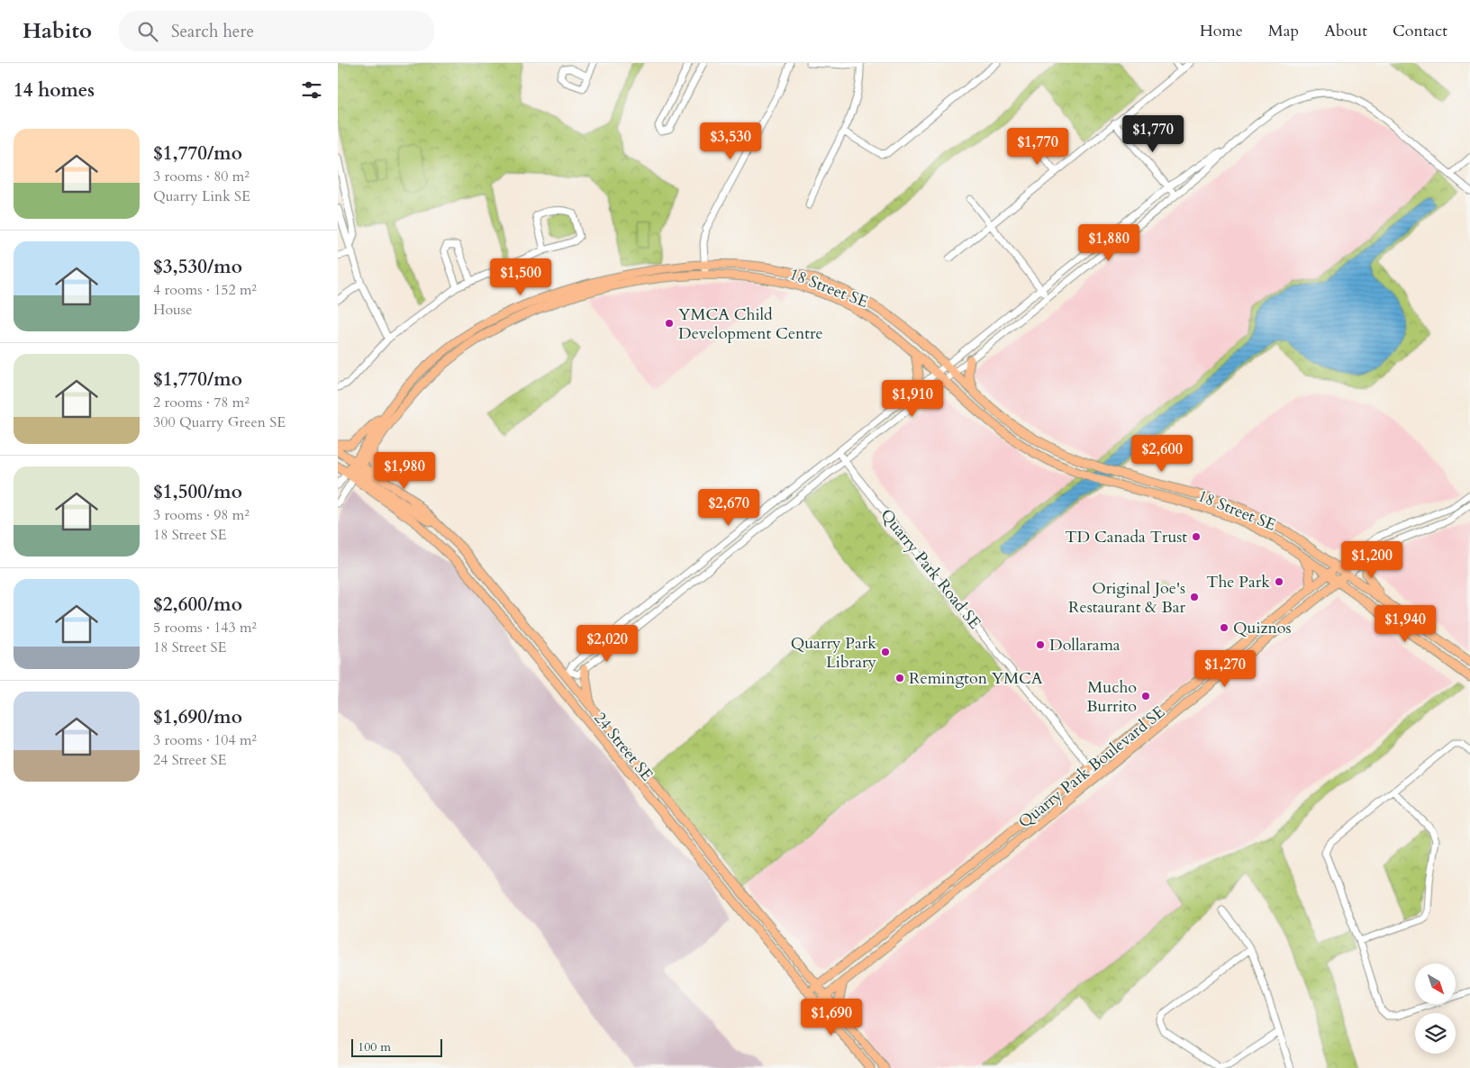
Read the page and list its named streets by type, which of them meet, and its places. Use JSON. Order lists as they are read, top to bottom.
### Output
{
  "streets": {
    "main road": ["18 Street SE", "24 Street SE", "Quarry Park Boulevard SE"],
    "street": ["Quarry Park Road SE"]
  },
  "crossings": [
    ["18 Street SE", "24 Street SE"],
    ["18 Street SE", "Quarry Park Boulevard SE"],
    ["Quarry Park Road SE", "Quarry Park Boulevard SE"],
    ["24 Street SE", "Quarry Park Boulevard SE"]
  ],
  "places": [
    "YMCA Child Development Centre",
    "TD Canada Trust",
    "The Park",
    "Original Joe's Restaurant & Bar",
    "Quiznos",
    "Dollarama",
    "Quarry Park Library",
    "Remington YMCA",
    "Mucho Burrito"
  ],
  "scale_bar": "100 m",
  "north": "bottom right",
  "page": {
    "header": "Habito",
    "search": "Search here",
    "nav": [
      "Home",
      "Map",
      "About",
      "Contact"
    ],
    "heading": "14 homes",
    "price": [
      "$1,770",
      "$3,530",
      "$1,770",
      "$1,880",
      "$1,500",
      "$1,910",
      "$2,600",
      "$1,980",
      "$2,670",
      "$1,200",
      "$1,940",
      "$2,020",
      "$1,270",
      "$1,690"
    ],
    "list": [
      {
        "name": "$1,770/mo",
        "note": "3 rooms · 80 m² · Quarry Link SE"
      },
      {
        "name": "$3,530/mo",
        "note": "4 rooms · 152 m² · House"
      },
      {
        "name": "$1,770/mo",
        "note": "2 rooms · 78 m² · 300 Quarry Green SE"
      },
      {
        "name": "$1,500/mo",
        "note": "3 rooms · 98 m² · 18 Street SE"
      },
      {
        "name": "$2,600/mo",
        "note": "5 rooms · 143 m² · 18 Street SE"
      },
      {
        "name": "$1,690/mo",
        "note": "3 rooms · 104 m² · 24 Street SE"
      }
    ],
    "scale": "100 m"
  }
}
